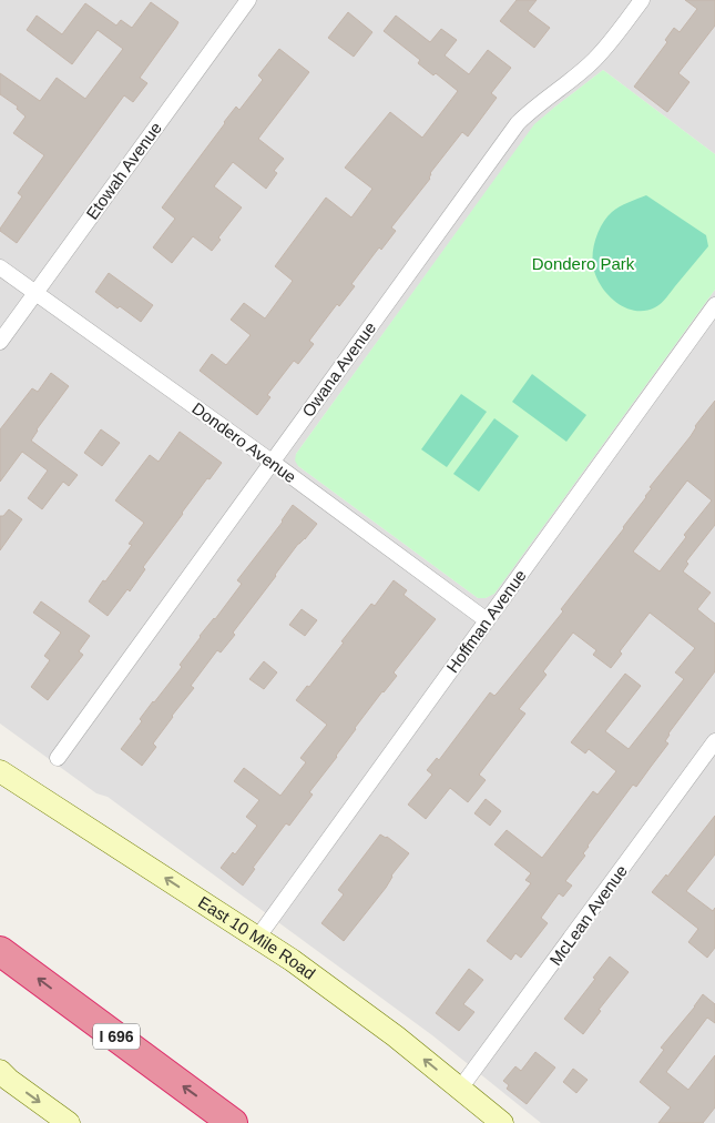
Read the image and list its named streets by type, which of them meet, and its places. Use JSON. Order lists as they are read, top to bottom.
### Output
{
  "streets": {
    "highway": ["I 696"],
    "main road": ["East 10 Mile Road"],
    "street": [
      "Etowah Avenue",
      "Owana Avenue",
      "Dondero Avenue",
      "Hoffman Avenue",
      "McLean Avenue"
    ]
  },
  "crossings": [
    ["Etowah Avenue", "Dondero Avenue"],
    ["Owana Avenue", "Dondero Avenue"],
    ["Dondero Avenue", "Hoffman Avenue"],
    ["Hoffman Avenue", "East 10 Mile Road"],
    ["McLean Avenue", "East 10 Mile Road"]
  ],
  "one_way": ["East 10 Mile Road"],
  "parks": ["Dondero Park"]
}
